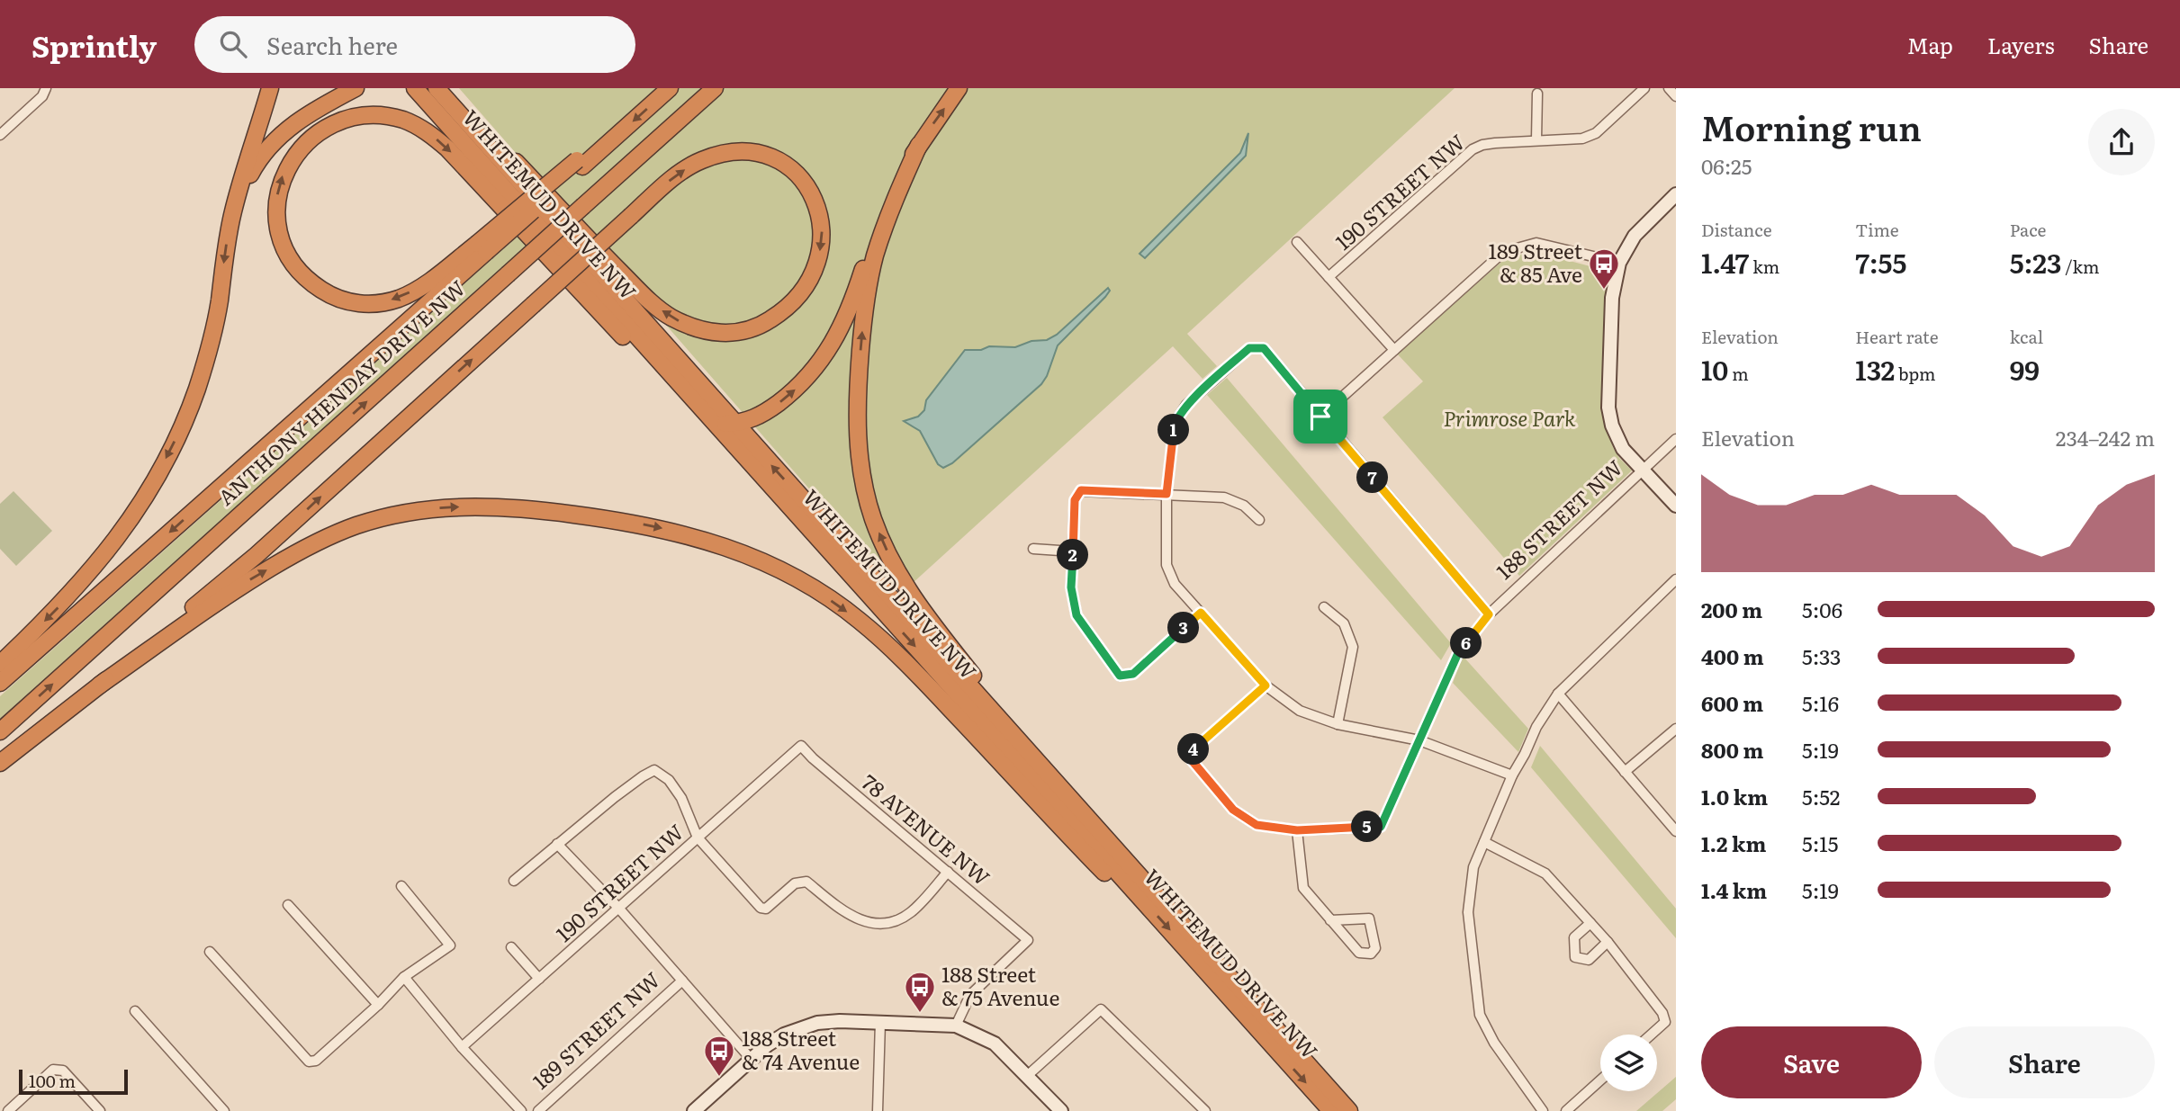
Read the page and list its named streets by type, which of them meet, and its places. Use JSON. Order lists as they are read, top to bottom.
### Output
{
  "streets": {
    "highway": ["WHITEMUD DRIVE NW", "ANTHONY HENDAY DRIVE NW"],
    "street": [
      "190 STREET NW",
      "188 STREET NW",
      "78 AVENUE NW",
      "189 STREET NW"
    ]
  },
  "crossings": [
    ["190 STREET NW", "78 AVENUE NW"]
  ],
  "parks": ["Primrose Park"],
  "places": {
    "bus stop": ["189 Street & 85 Ave", "188 Street & 75 Avenue", "188 Street & 74 Avenue"]
  },
  "scale_bar": "100 m",
  "page": {
    "header": "Sprintly",
    "search": "Search here",
    "nav": ["Map", "Layers", "Share"],
    "heading": ["Morning run", "06:25"],
    "stats": [
      ["Distance", "1.47 km"],
      ["Time", "7:55"],
      ["Pace", "5:23 /km"],
      ["Elevation", "10 m"],
      ["Heart rate", "132 bpm"],
      ["kcal", "99"]
    ],
    "chart": ["Elevation", "234–242 m"],
    "pins": [
      "1",
      "7",
      "2",
      "3",
      "6",
      "4",
      "5"
    ],
    "list": [
      {
        "name": "200 m",
        "note": "5:06"
      },
      {
        "name": "400 m",
        "note": "5:33"
      },
      {
        "name": "600 m",
        "note": "5:16"
      },
      {
        "name": "800 m",
        "note": "5:19"
      },
      {
        "name": "1.0 km",
        "note": "5:52"
      },
      {
        "name": "1.2 km",
        "note": "5:15"
      },
      {
        "name": "1.4 km",
        "note": "5:19"
      }
    ],
    "buttons": ["Save", "Share"],
    "scale": "100 m"
  }
}
